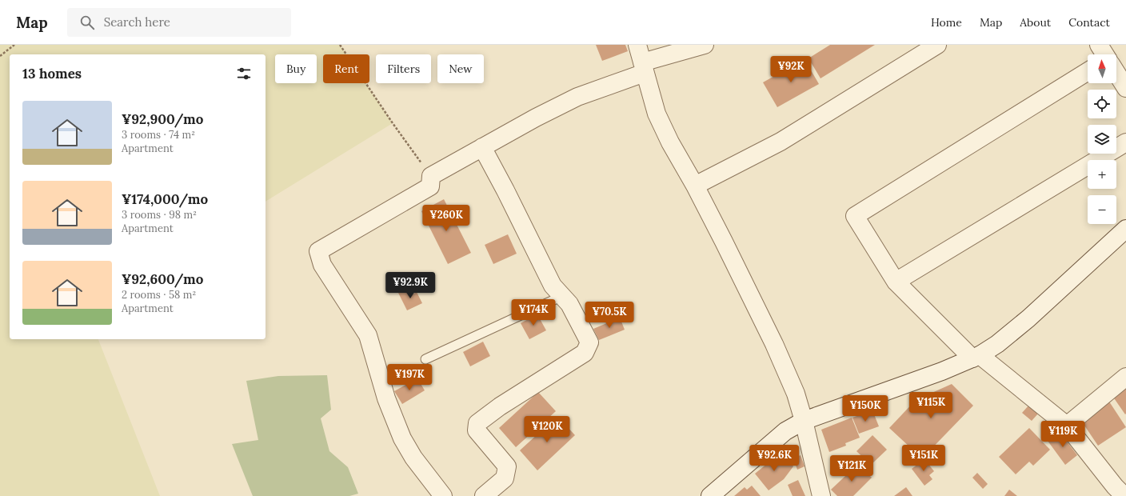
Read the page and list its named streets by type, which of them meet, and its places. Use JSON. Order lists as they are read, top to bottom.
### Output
{
  "north": "top",
  "page": {
    "header": "Map",
    "search": "Search here",
    "nav": [
      "Home",
      "Map",
      "About",
      "Contact"
    ],
    "map_buttons": ["+", "−"],
    "chip": [
      "Buy",
      "Rent",
      "Filters",
      "New"
    ],
    "heading": "13 homes",
    "price": [
      "¥92K",
      "¥260K",
      "¥92.9K",
      "¥174K",
      "¥70.5K",
      "¥197K",
      "¥115K",
      "¥150K",
      "¥120K",
      "¥119K",
      "¥92.6K",
      "¥151K",
      "¥121K"
    ],
    "list": [
      {
        "name": "¥92,900/mo",
        "note": "3 rooms · 74 m² · Apartment"
      },
      {
        "name": "¥174,000/mo",
        "note": "3 rooms · 98 m² · Apartment"
      },
      {
        "name": "¥92,600/mo",
        "note": "2 rooms · 58 m² · Apartment"
      }
    ]
  }
}
